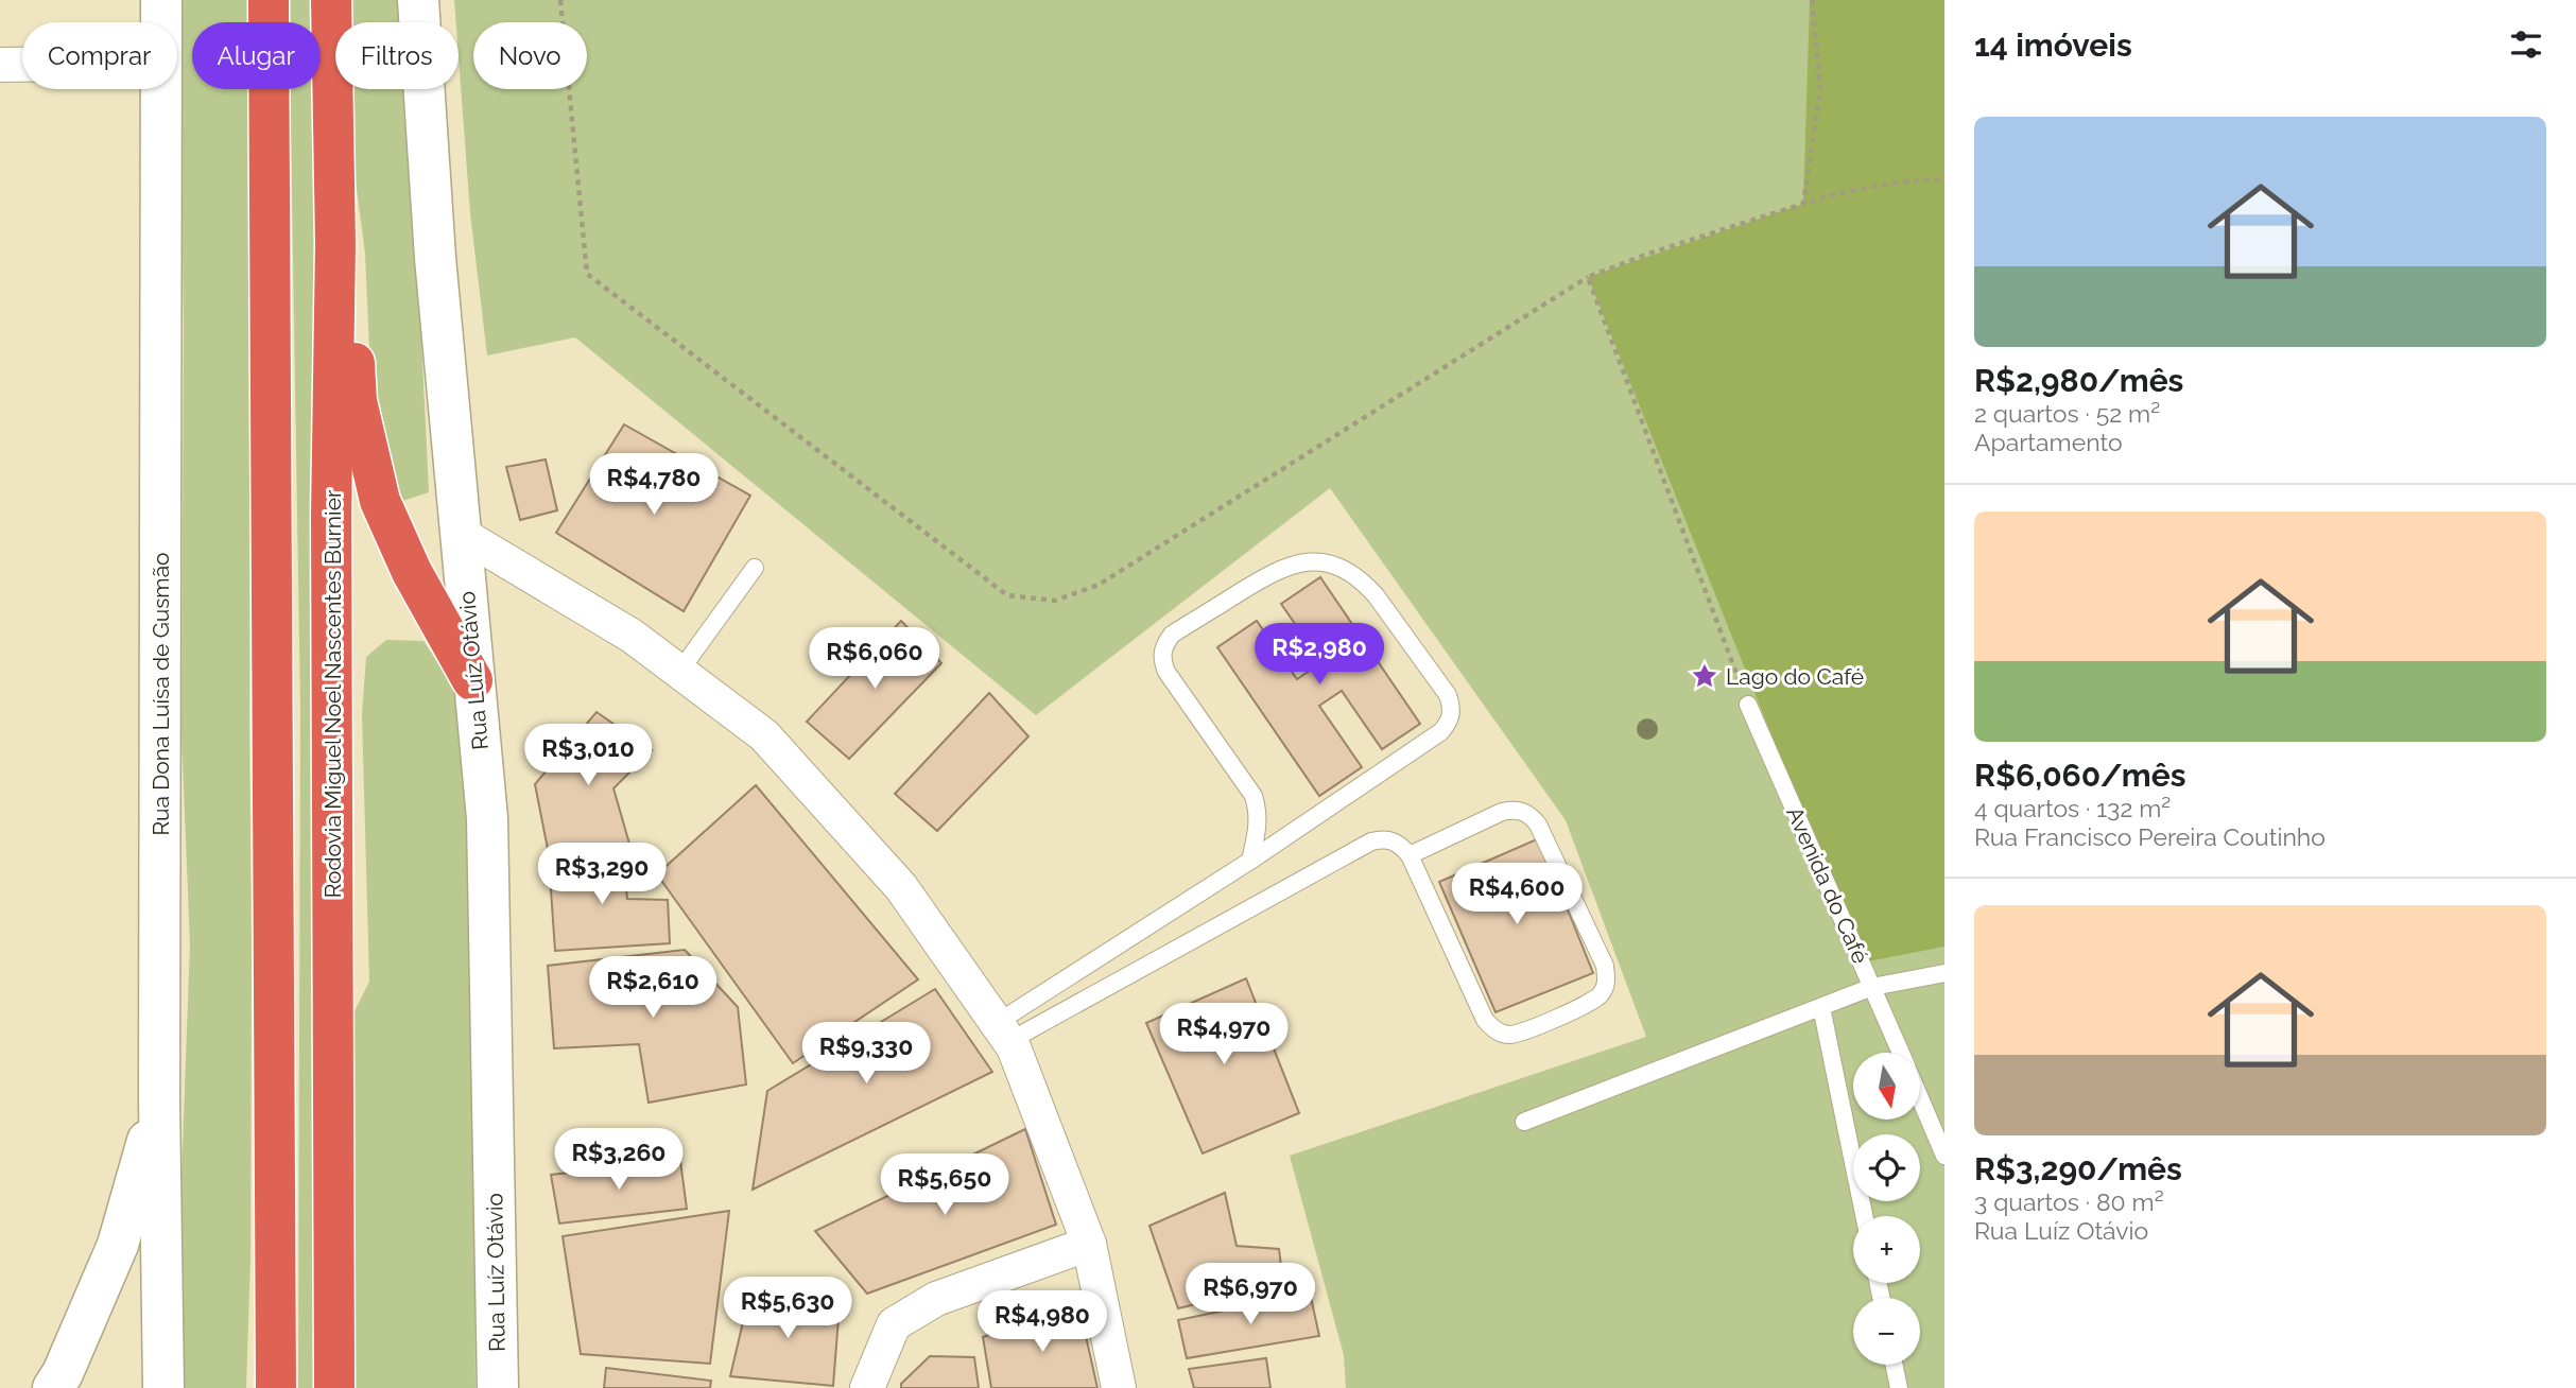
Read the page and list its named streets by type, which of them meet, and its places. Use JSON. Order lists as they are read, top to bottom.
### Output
{
  "streets": {
    "highway": ["Rodovia Miguel Noel Nascentes Burnier"],
    "street": ["Rua Luíz Otávio", "Rua Dona Luísa de Gusmão"],
    "lane": ["Avenida do Café"]
  },
  "places": {
    "place": ["Lago do Café"]
  },
  "north": "bottom",
  "page": {
    "heading": "14 imóveis",
    "chip": [
      "Comprar",
      "Alugar",
      "Filtros",
      "Novo"
    ],
    "list": [
      {
        "name": "R$2,980/mês",
        "note": "2 quartos · 52 m² · Apartamento"
      },
      {
        "name": "R$6,060/mês",
        "note": "4 quartos · 132 m² · Rua Francisco Pereira Coutinho"
      },
      {
        "name": "R$3,290/mês",
        "note": "3 quartos · 80 m² · Rua Luíz Otávio"
      }
    ],
    "price": [
      "R$4,780",
      "R$2,980",
      "R$6,060",
      "R$3,010",
      "R$3,290",
      "R$4,600",
      "R$2,610",
      "R$4,970",
      "R$9,330",
      "R$3,260",
      "R$5,650",
      "R$6,970",
      "R$5,630",
      "R$4,980"
    ],
    "map_buttons": ["+", "−"]
  }
}
